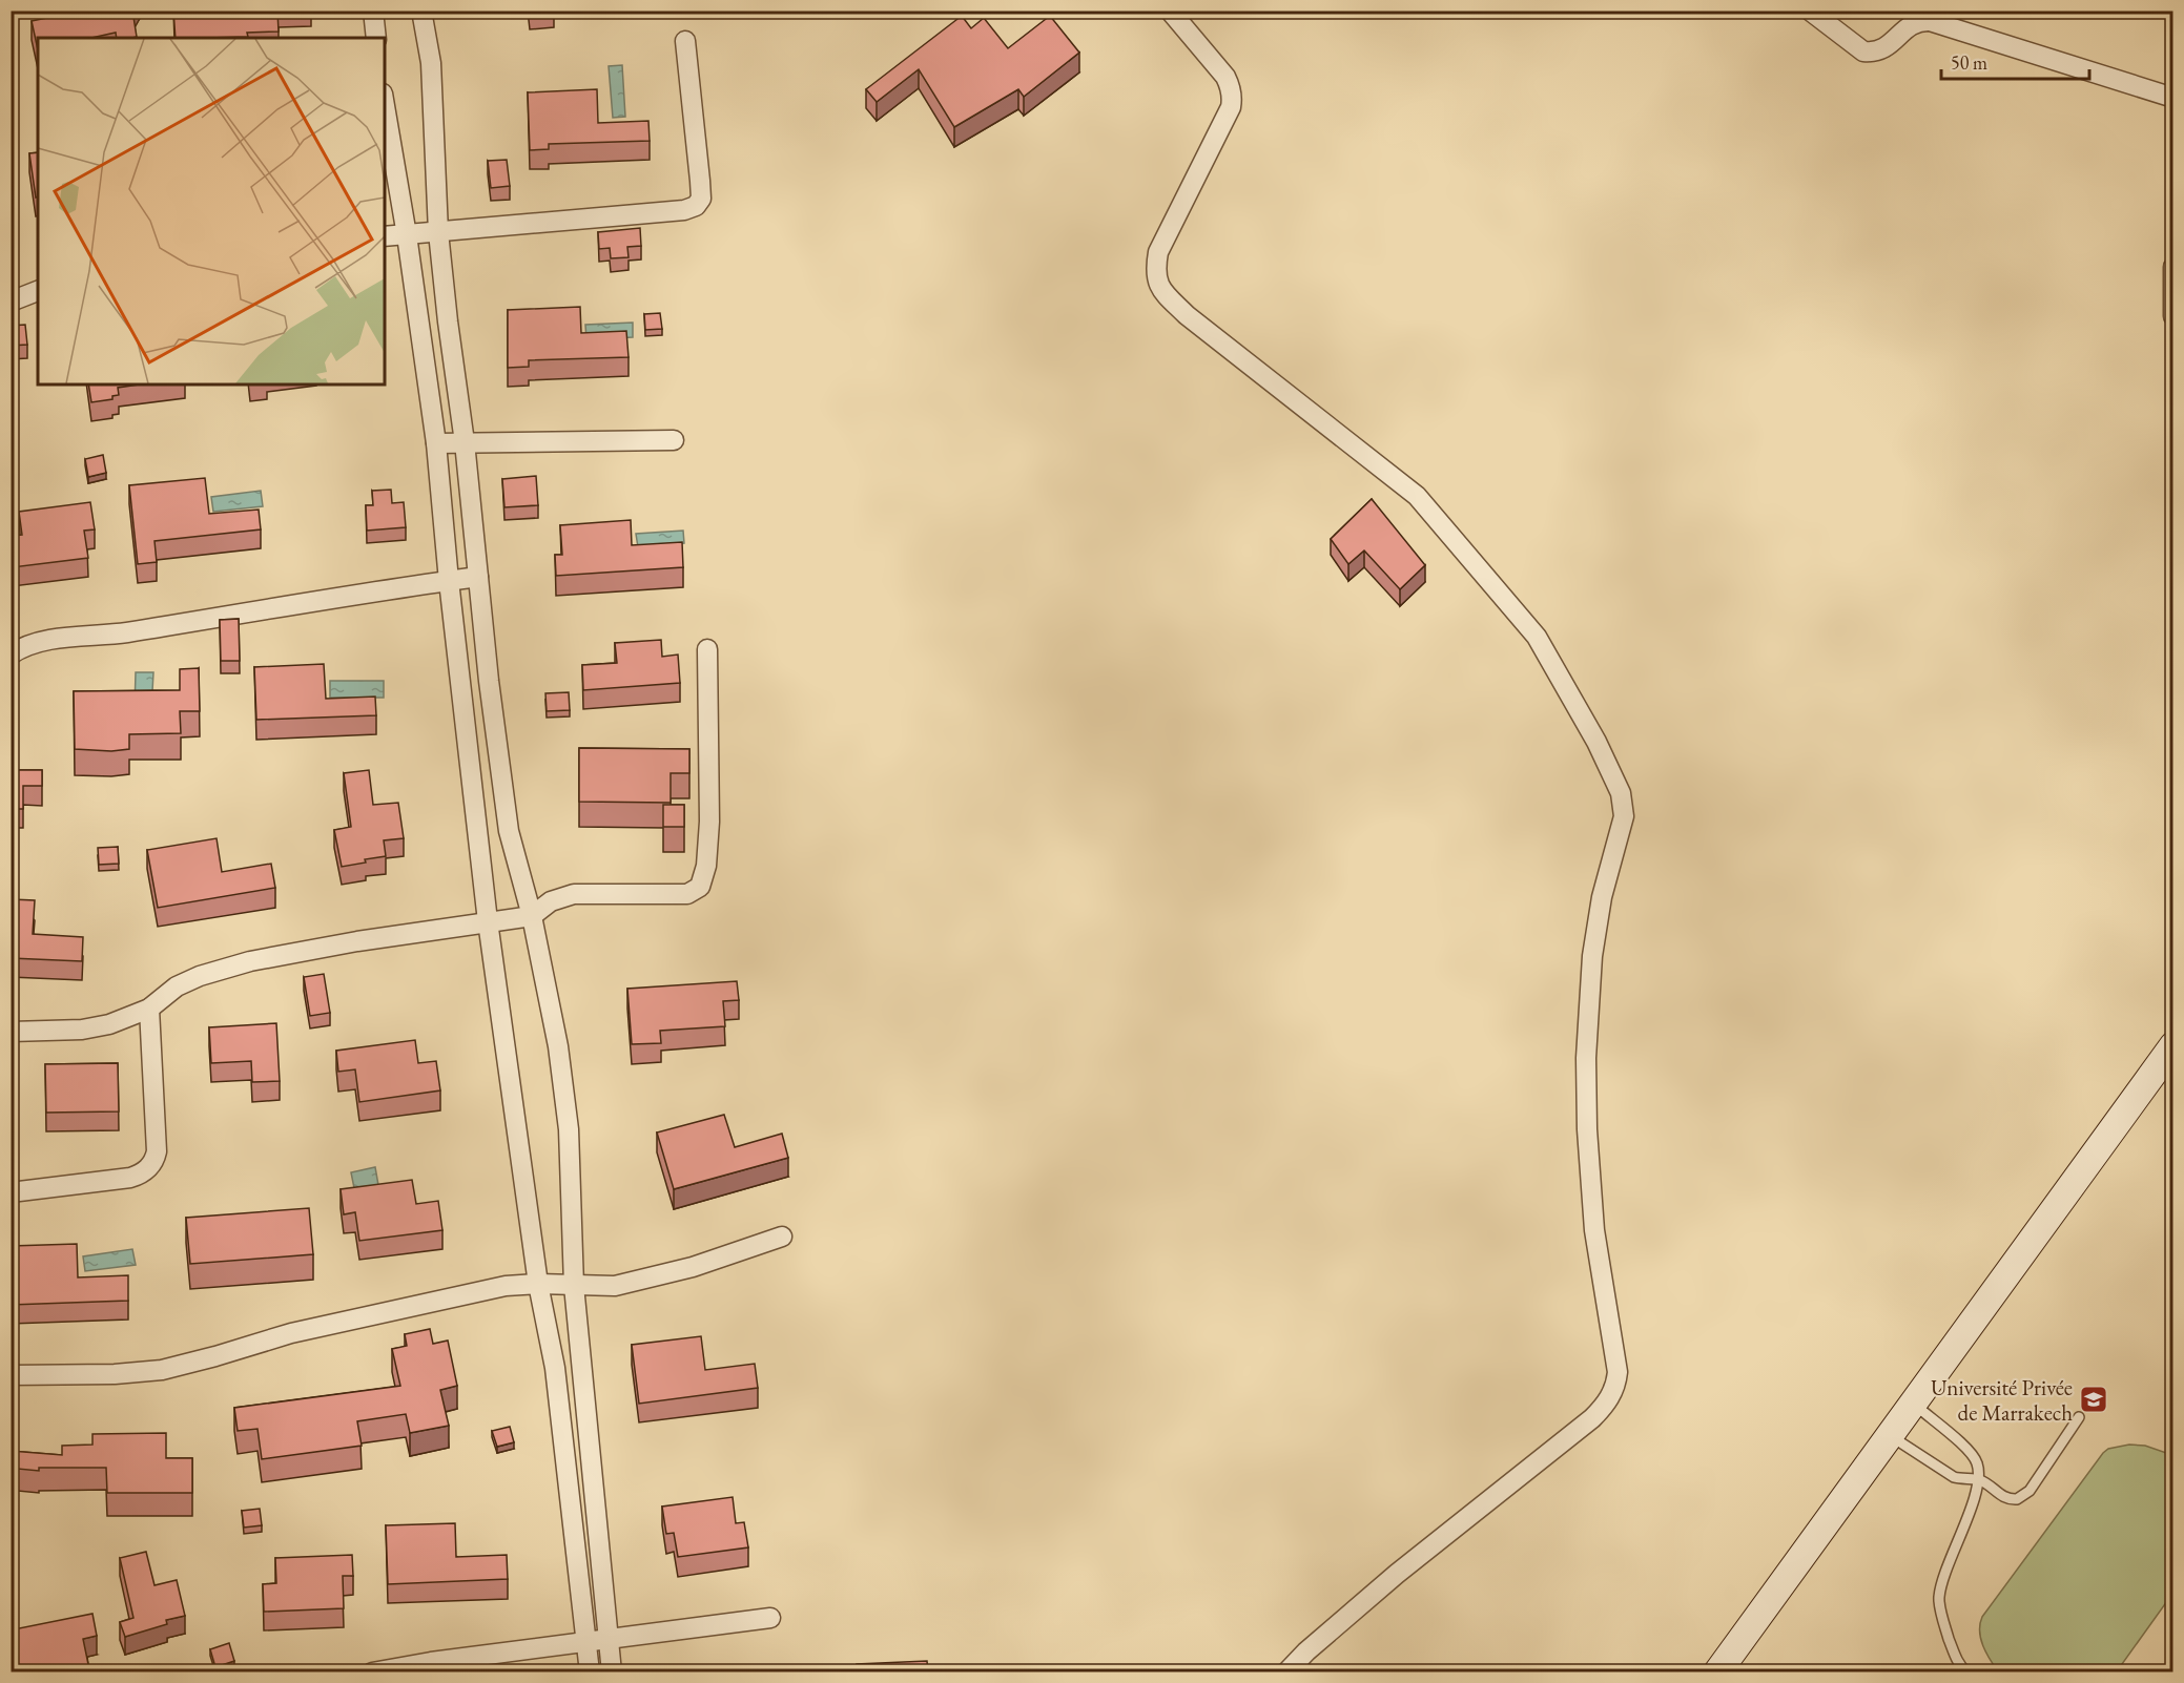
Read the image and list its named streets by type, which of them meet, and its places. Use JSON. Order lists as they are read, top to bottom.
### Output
{
  "places": {
    "school or university": ["Université Privée de Marrakech"]
  },
  "scale_bar": "50 m"
}
